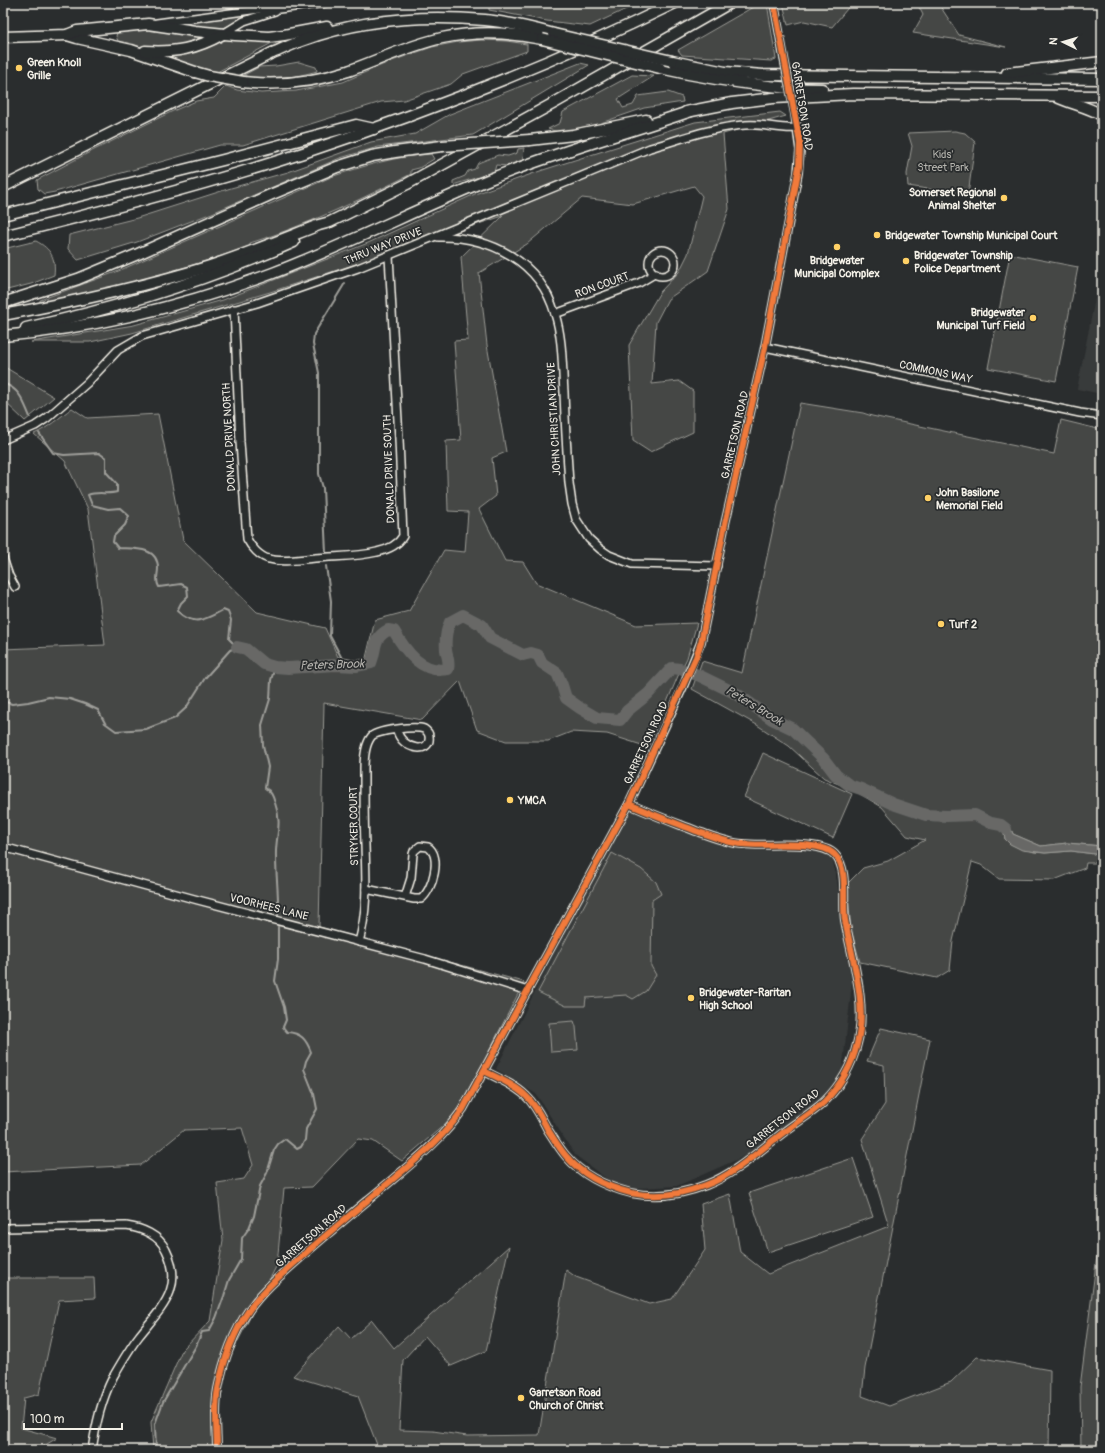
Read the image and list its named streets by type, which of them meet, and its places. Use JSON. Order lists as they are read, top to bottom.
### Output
{
  "streets": {
    "street": [
      "GARRETSON ROAD",
      "THRU WAY DRIVE",
      "RON COURT",
      "COMMONS WAY",
      "JOHN CHRISTIAN DRIVE",
      "DONALD DRIVE NORTH",
      "DONALD DRIVE SOUTH",
      "STRYKER COURT",
      "VOORHEES LANE"
    ]
  },
  "crossings": [
    ["GARRETSON ROAD", "THRU WAY DRIVE"],
    ["GARRETSON ROAD", "COMMONS WAY"],
    ["GARRETSON ROAD", "JOHN CHRISTIAN DRIVE"],
    ["GARRETSON ROAD", "VOORHEES LANE"],
    ["THRU WAY DRIVE", "JOHN CHRISTIAN DRIVE"],
    ["THRU WAY DRIVE", "DONALD DRIVE NORTH"],
    ["THRU WAY DRIVE", "DONALD DRIVE SOUTH"],
    ["RON COURT", "JOHN CHRISTIAN DRIVE"],
    ["DONALD DRIVE NORTH", "DONALD DRIVE SOUTH"],
    ["STRYKER COURT", "VOORHEES LANE"]
  ],
  "water": ["Peters Brook"],
  "parks": ["Kids' Street Park"],
  "places": [
    "Green Knoll Grille",
    "Somerset Regional Animal Shelter",
    "Bridgewater Township Municipal Court",
    "Bridgewater Municipal Complex",
    "Bridgewater Township Police Department",
    "Bridgewater Municipal Turf Field",
    "John Basilone Memorial Field",
    "Turf 2",
    "YMCA",
    "Bridgewater-Raritan High School",
    "Garretson Road Church of Christ"
  ],
  "scale_bar": "100 m",
  "north": "left"
}
